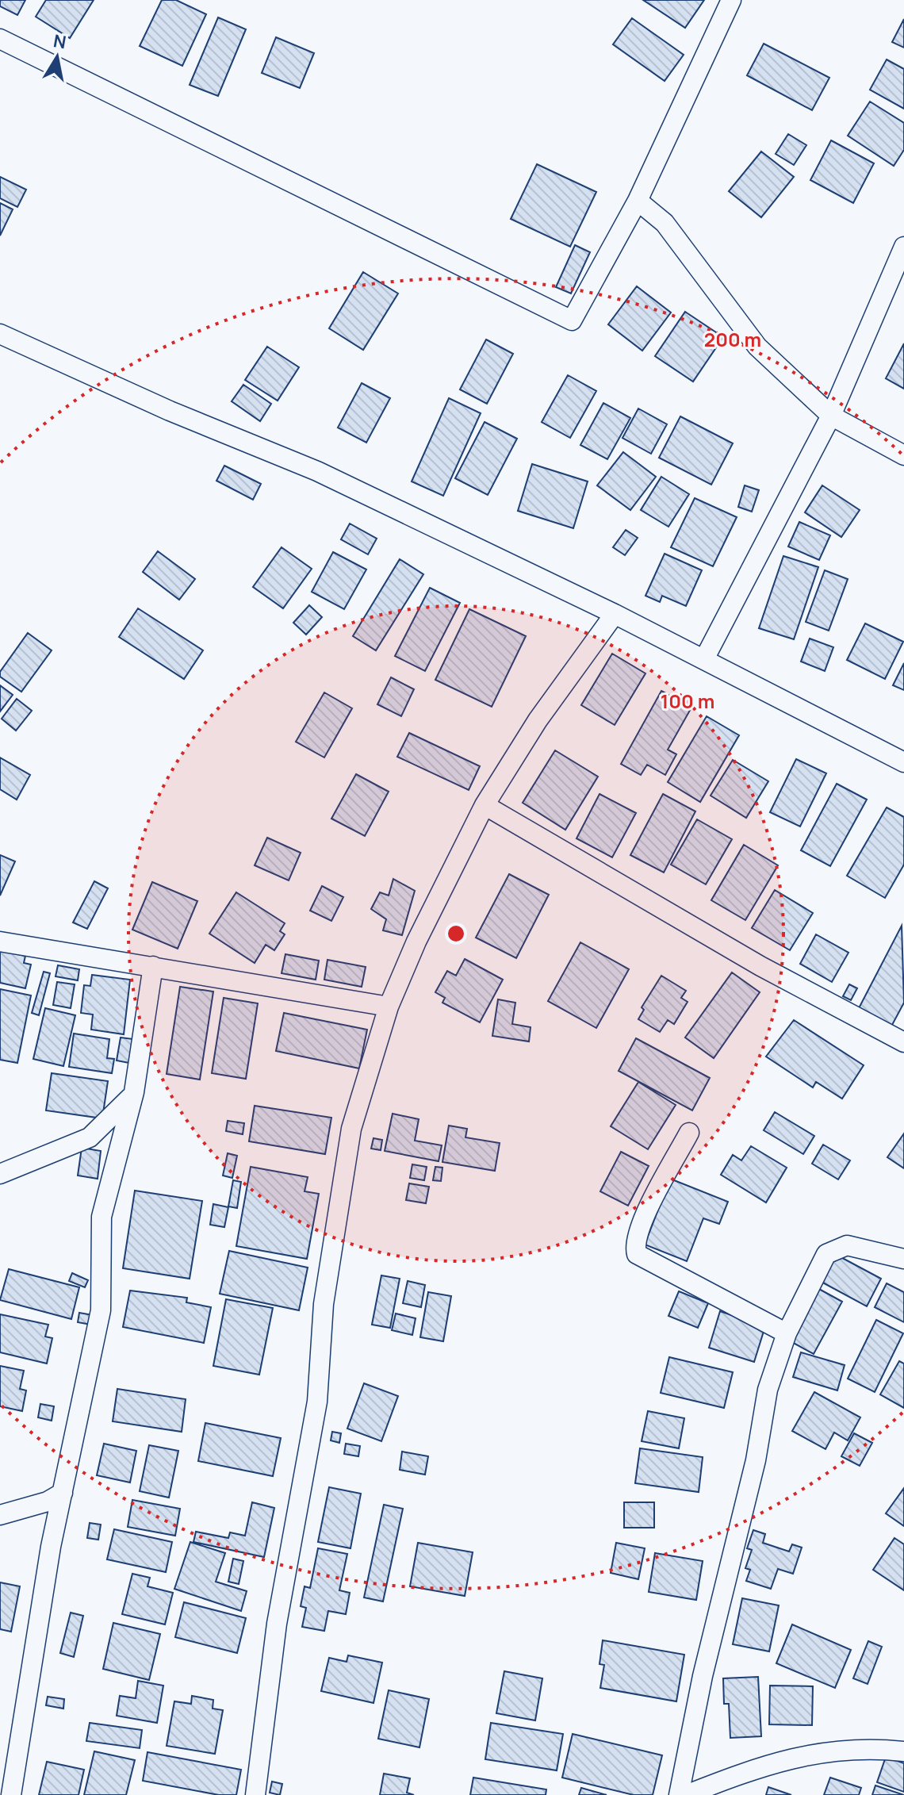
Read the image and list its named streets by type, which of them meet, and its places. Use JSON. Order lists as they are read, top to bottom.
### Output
{
  "north": "top",
  "rings": ["200 m", "100 m"]
}
